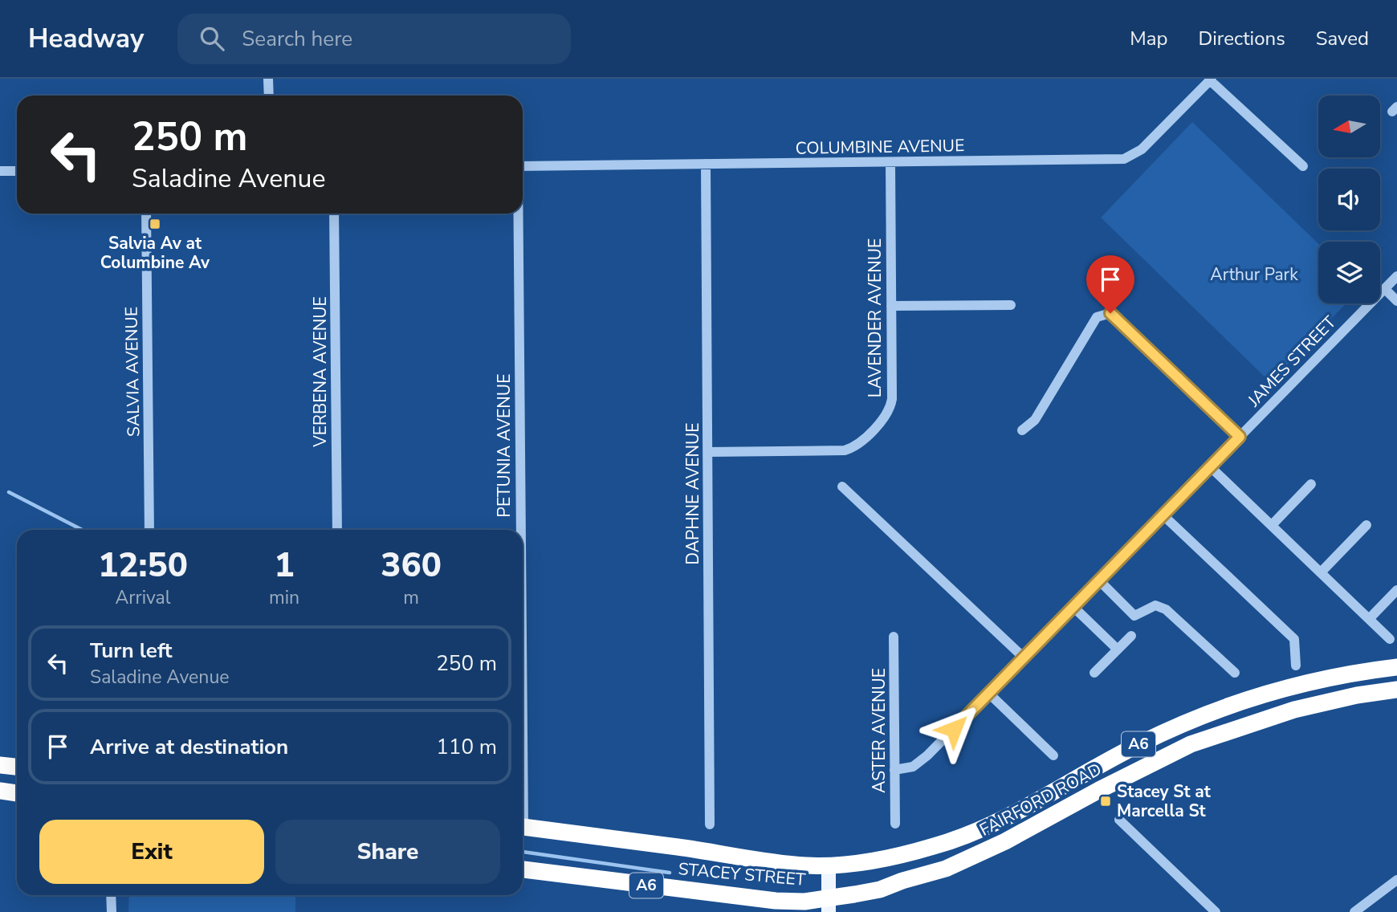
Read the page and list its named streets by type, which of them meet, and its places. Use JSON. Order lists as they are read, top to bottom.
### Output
{
  "streets": {
    "highway": ["A6", "FAIRFORD ROAD", "STACEY STREET"],
    "street": [
      "COLUMBINE AVENUE",
      "LAVENDER AVENUE",
      "JAMES STREET",
      "SALVIA AVENUE",
      "VERBENA AVENUE",
      "PETUNIA AVENUE",
      "DAPHNE AVENUE",
      "ASTER AVENUE"
    ]
  },
  "crossings": [
    ["COLUMBINE AVENUE", "LAVENDER AVENUE"],
    ["COLUMBINE AVENUE", "DAPHNE AVENUE"],
    ["LAVENDER AVENUE", "DAPHNE AVENUE"],
    ["JAMES STREET", "ASTER AVENUE"],
    ["FAIRFORD ROAD", "STACEY STREET"]
  ],
  "parks": ["Arthur Park"],
  "places": {
    "transit": ["Salvia Av at Columbine Av", "Stacey St at Marcella St"]
  },
  "north": "left",
  "page": {
    "header": "Headway",
    "search": "Search here",
    "nav": ["Map", "Directions", "Saved"],
    "turn": ["250 m", "Saladine Avenue"],
    "eta": [
      "12:50",
      "Arrival",
      "1",
      "min",
      "360",
      "m"
    ],
    "list": [
      {
        "name": "Turn left",
        "note": "Saladine Avenue",
        "value": "250 m"
      },
      {
        "name": "Arrive at destination",
        "value": "110 m"
      }
    ],
    "buttons": ["Exit", "Share"]
  }
}
